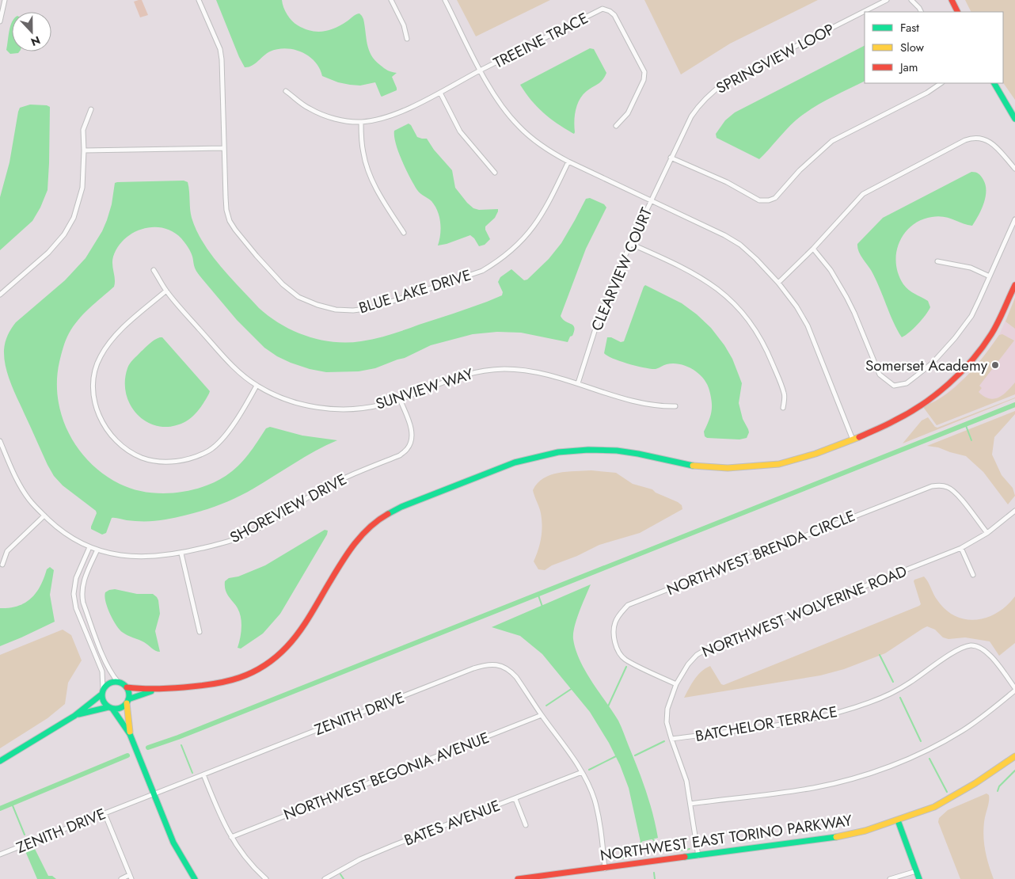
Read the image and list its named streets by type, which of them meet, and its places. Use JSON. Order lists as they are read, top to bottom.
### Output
{
  "streets": {
    "street": [
      "TREEINE TRACE",
      "SPRINGVIEW LOOP",
      "CLEARVIEW COURT",
      "BLUE LAKE DRIVE",
      "SUNVIEW WAY",
      "SHOREVIEW DRIVE",
      "NORTHWEST BRENDA CIRCLE",
      "NORTHWEST WOLVERINE ROAD",
      "ZENITH DRIVE",
      "BATCHELOR TERRACE",
      "NORTHWEST BEGONIA AVENUE",
      "BATES AVENUE",
      "NORTHWEST EAST TORINO PARKWAY"
    ]
  },
  "crossings": [
    ["SPRINGVIEW LOOP", "CLEARVIEW COURT"],
    ["CLEARVIEW COURT", "SUNVIEW WAY"],
    ["SUNVIEW WAY", "SHOREVIEW DRIVE"],
    ["NORTHWEST BRENDA CIRCLE", "NORTHWEST WOLVERINE ROAD"],
    ["NORTHWEST WOLVERINE ROAD", "BATCHELOR TERRACE"],
    ["NORTHWEST WOLVERINE ROAD", "NORTHWEST EAST TORINO PARKWAY"],
    ["ZENITH DRIVE", "NORTHWEST BEGONIA AVENUE"],
    ["ZENITH DRIVE", "BATES AVENUE"],
    ["ZENITH DRIVE", "NORTHWEST EAST TORINO PARKWAY"]
  ],
  "places": ["Somerset Academy"],
  "legend": ["Fast", "Slow", "Jam"],
  "north": "bottom"
}
